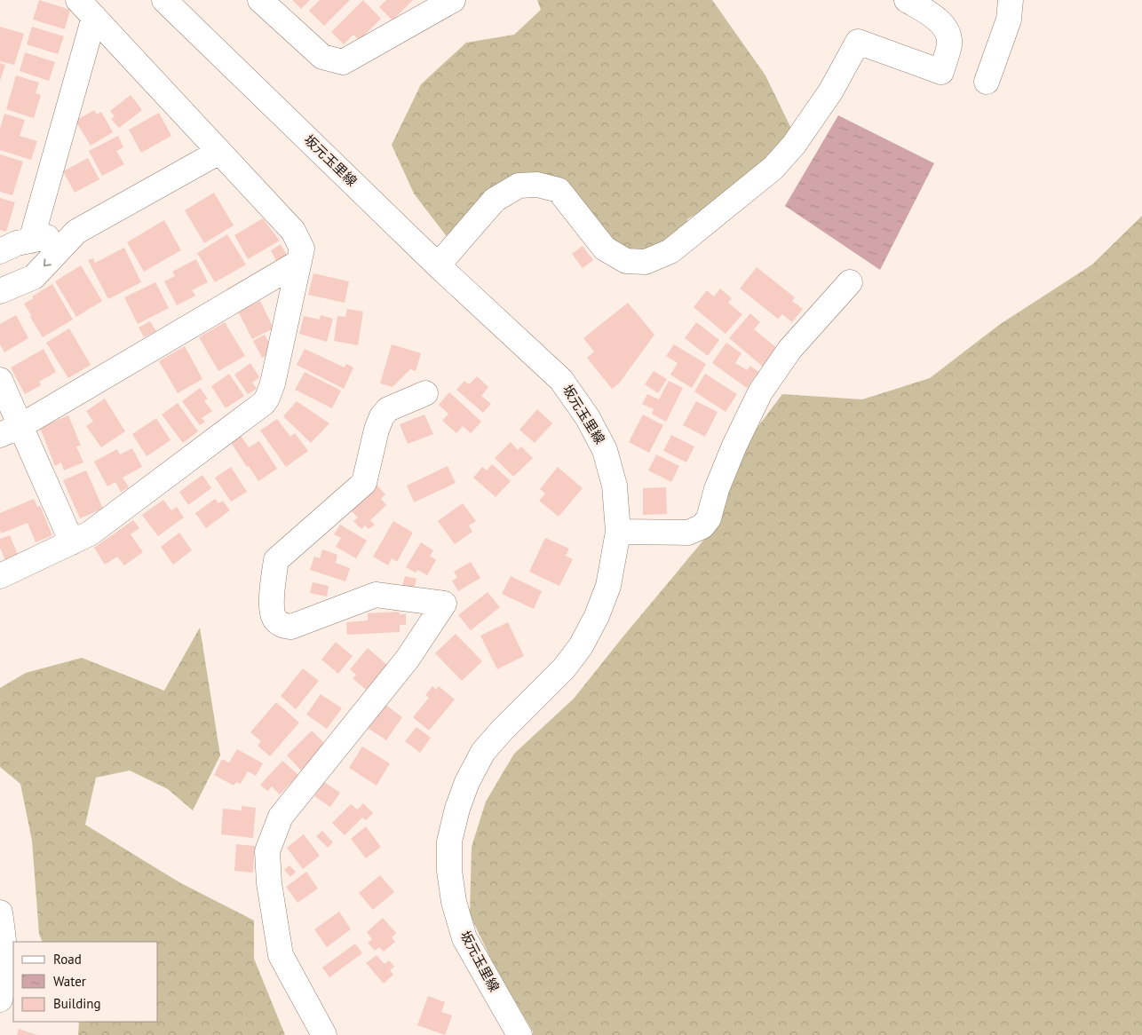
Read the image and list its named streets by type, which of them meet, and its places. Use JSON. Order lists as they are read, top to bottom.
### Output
{
  "streets": {
    "street": ["坂元玉里線"]
  },
  "legend": ["Road", "Water", "Building"]
}
